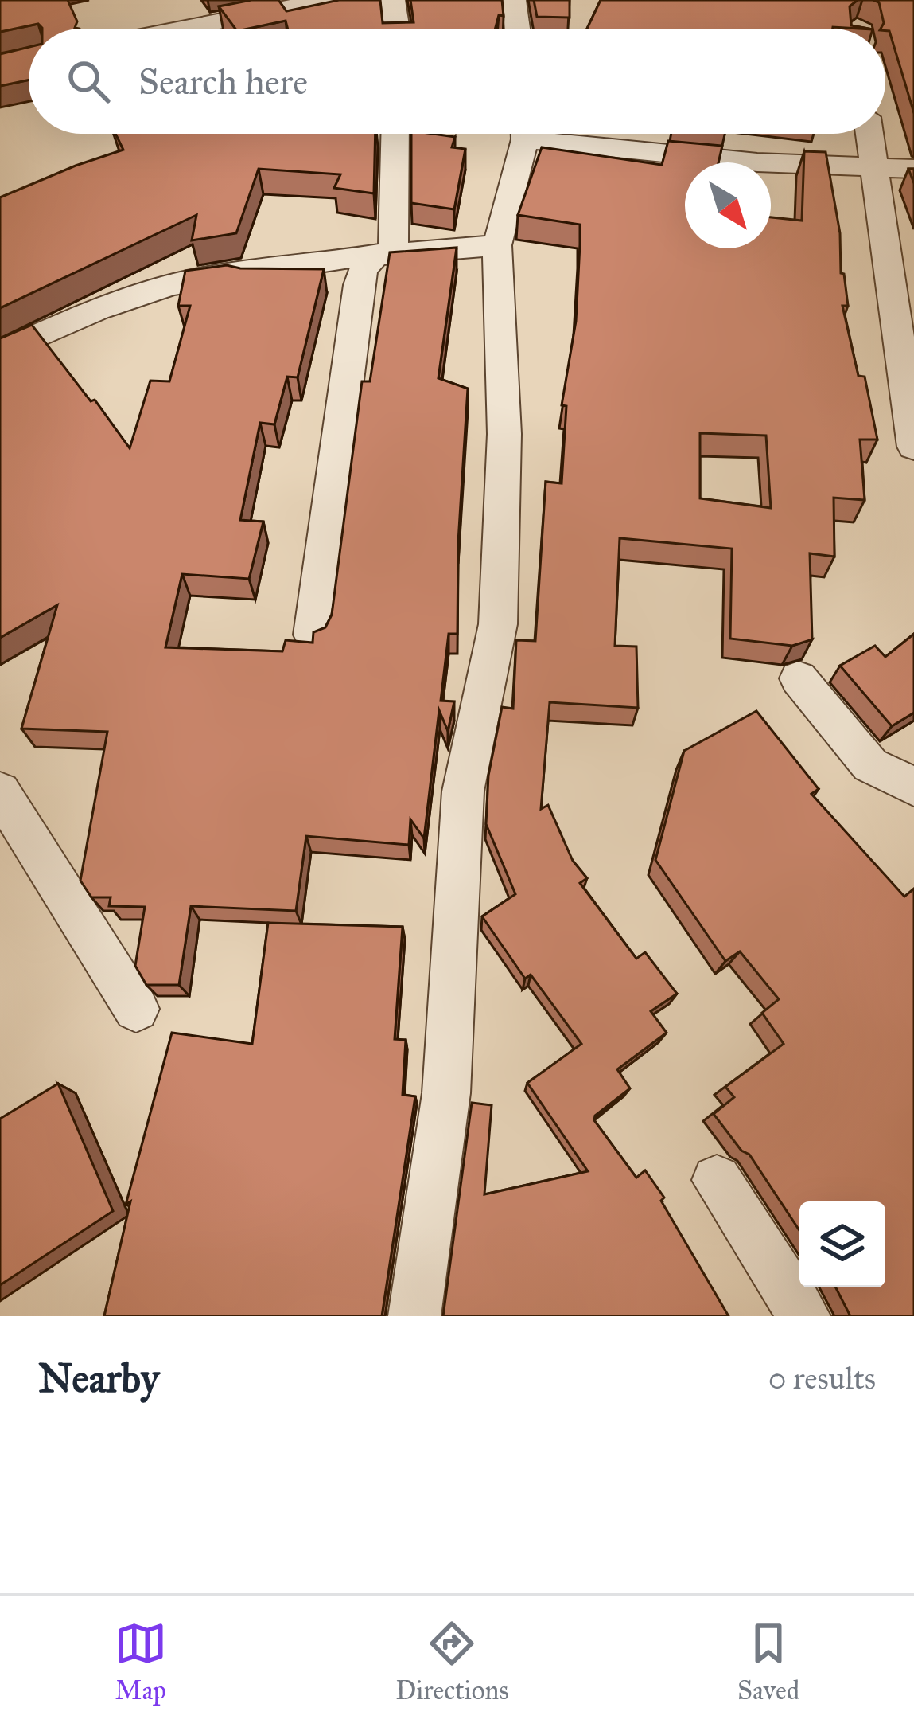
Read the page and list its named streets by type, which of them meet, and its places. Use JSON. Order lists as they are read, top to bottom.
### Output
{
  "north": "bottom right",
  "page": {
    "search": "Search here",
    "heading": ["Nearby", "0 results"],
    "nav": ["Map", "Directions", "Saved"]
  }
}
